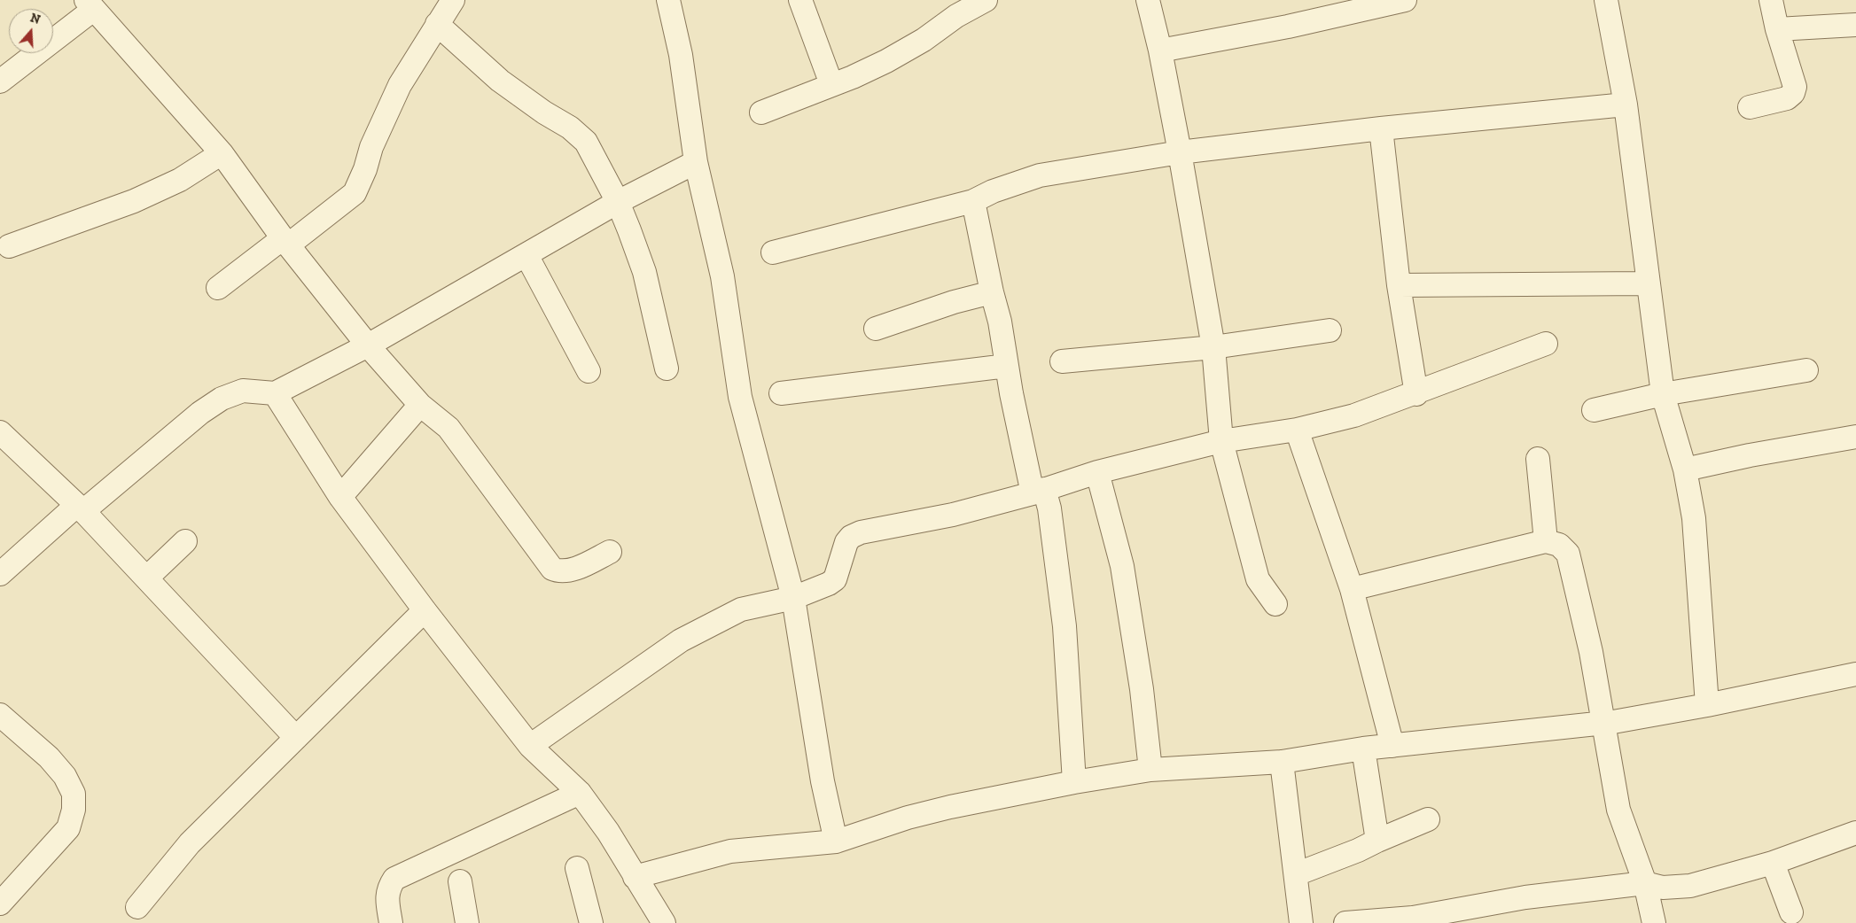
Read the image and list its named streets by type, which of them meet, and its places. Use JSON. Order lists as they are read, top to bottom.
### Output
{
  "north": "top"
}
